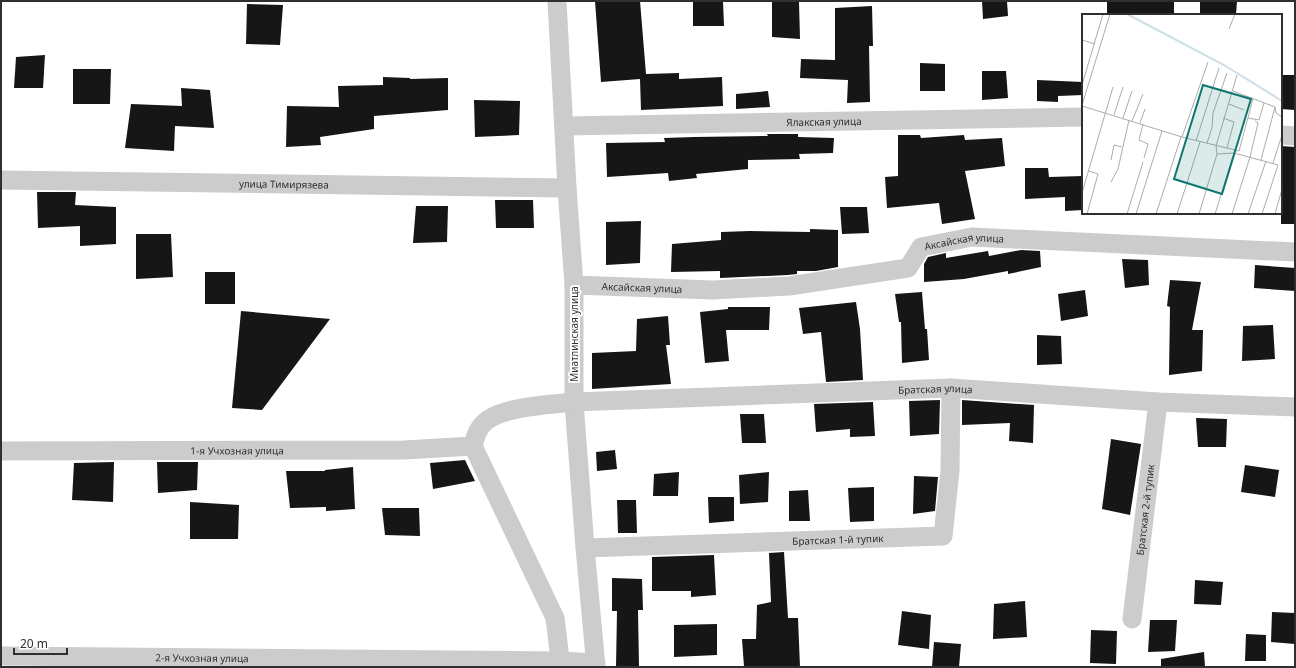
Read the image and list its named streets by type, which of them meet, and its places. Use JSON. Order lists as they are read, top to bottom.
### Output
{
  "streets": {
    "street": [
      "Ялакская улица",
      "улица Тимирязева",
      "Аксайская улица",
      "Миатлинская улица",
      "Братская улица",
      "1-я Учхозная улица",
      "Братская 2-й тупик",
      "Братская 1-й тупик",
      "2-я Учхозная улица"
    ]
  },
  "crossings": [
    ["Ялакская улица", "Миатлинская улица"],
    ["улица Тимирязева", "Миатлинская улица"],
    ["Аксайская улица", "Миатлинская улица"],
    ["Миатлинская улица", "Братская улица"],
    ["Миатлинская улица", "Братская 1-й тупик"],
    ["Миатлинская улица", "2-я Учхозная улица"],
    ["Братская улица", "1-я Учхозная улица"],
    ["Братская улица", "Братская 2-й тупик"],
    ["Братская улица", "Братская 1-й тупик"]
  ],
  "scale_bar": "20 m"
}
